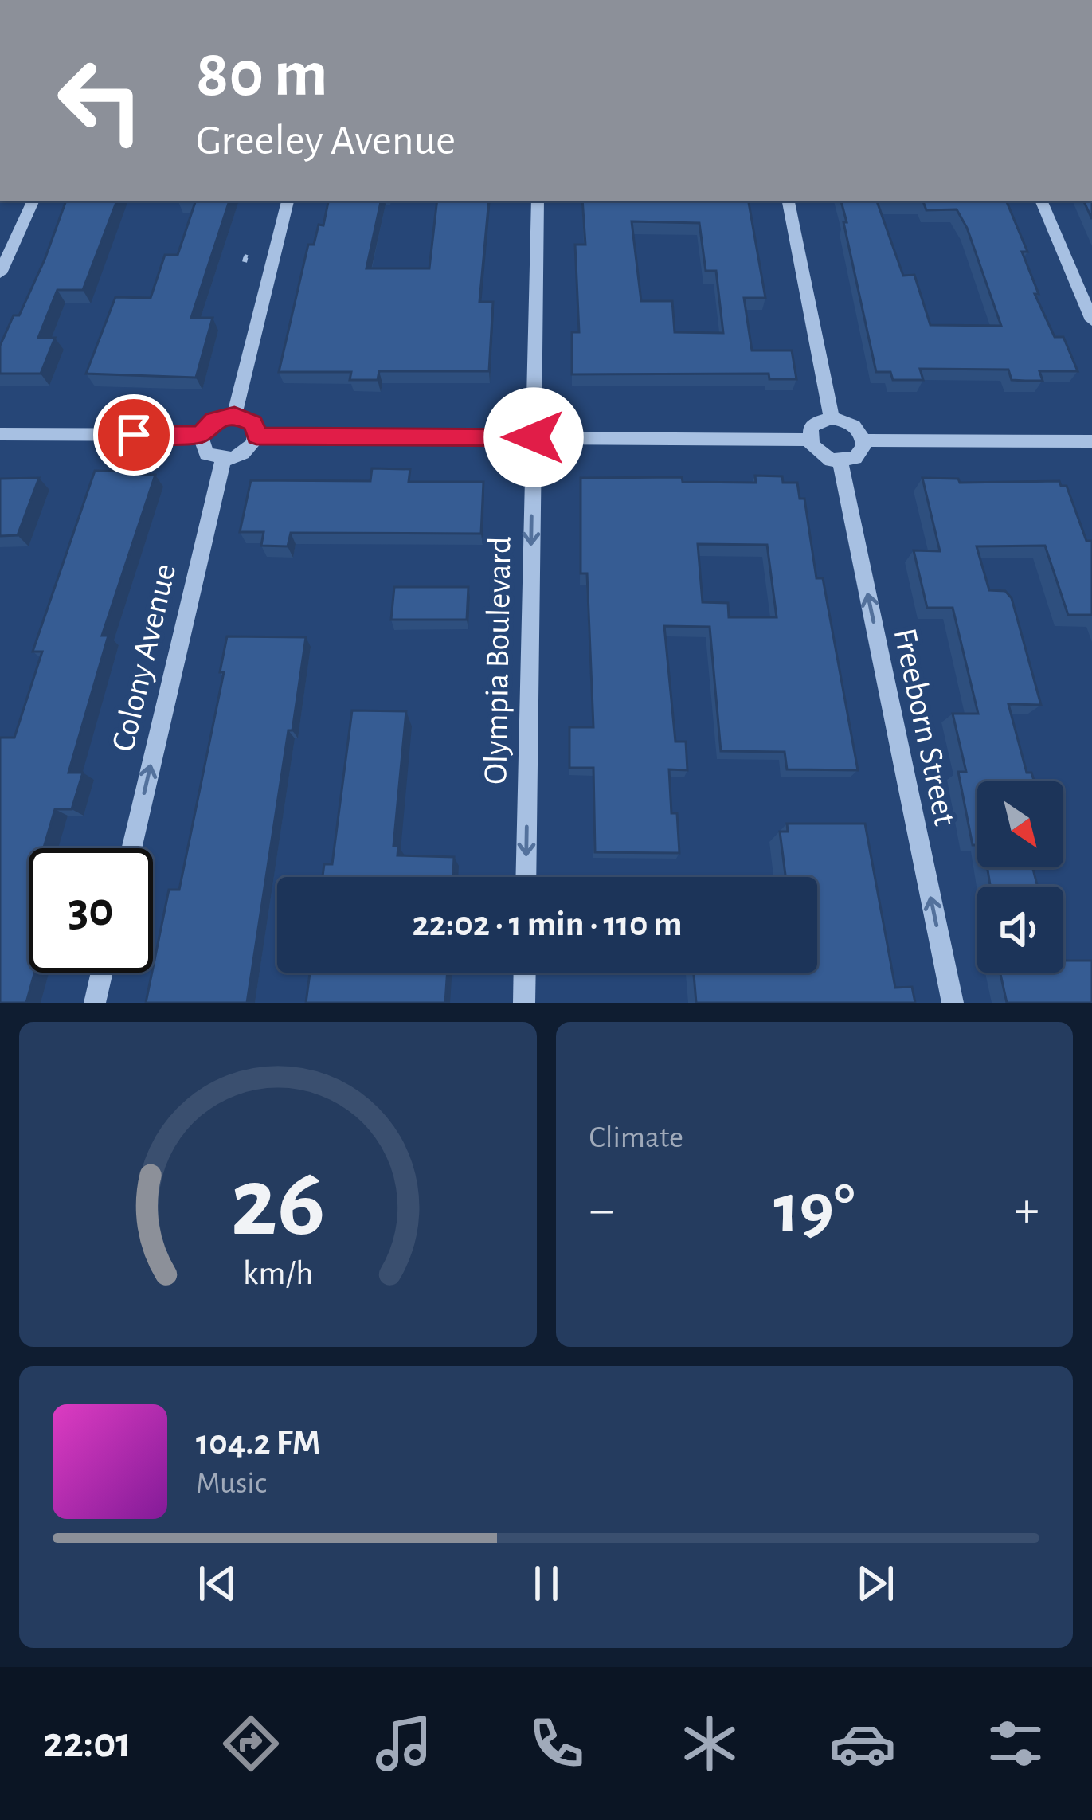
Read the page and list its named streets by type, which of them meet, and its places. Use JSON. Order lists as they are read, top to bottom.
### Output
{
  "streets": {
    "street": ["Colony Avenue", "Olympia Boulevard", "Freeborn Street"]
  },
  "one_way": ["Colony Avenue", "Olympia Boulevard", "Freeborn Street"],
  "north": "bottom right",
  "page": {
    "turn": ["80 m", "Greeley Avenue"],
    "limit": "30",
    "trip": "22:02 · 1 min · 110 m",
    "tile": "Climate",
    "heat": ["−", "19°", "+"],
    "song": ["104.2 FM", "Music"],
    "tabs": "22:01",
    "gauge": ["26", "km/h"]
  }
}
